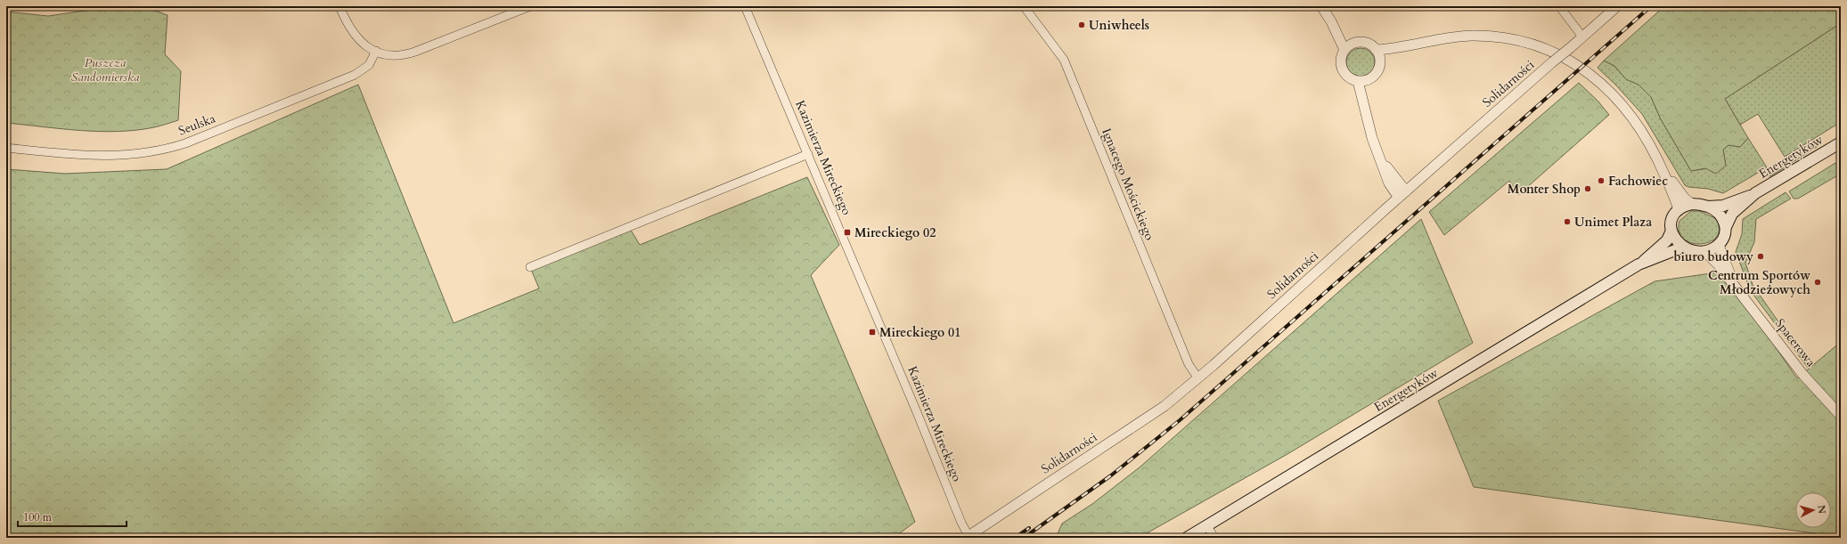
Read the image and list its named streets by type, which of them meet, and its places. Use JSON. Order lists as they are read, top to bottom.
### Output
{
  "streets": {
    "main road": ["Energetyków"],
    "street": [
      "Solidarności",
      "Seulska",
      "Kazimierza Mireckiego",
      "Ignacego Mościckiego",
      "Spacerowa"
    ]
  },
  "crossings": [
    ["Solidarności", "Kazimierza Mireckiego"],
    ["Solidarności", "Ignacego Mościckiego"],
    ["Energetyków", "Spacerowa"]
  ],
  "parks": ["Puszcza Sandomierska"],
  "places": {
    "other": [
      "Uniwheels",
      "Fachowiec",
      "Monter Shop",
      "Unimet Plaza",
      "biuro budowy",
      "Centrum Sportów Młodzieżowych"
    ],
    "transit": ["Mireckiego 02", "Mireckiego 01"]
  },
  "scale_bar": "100 m",
  "north": "right"
}
